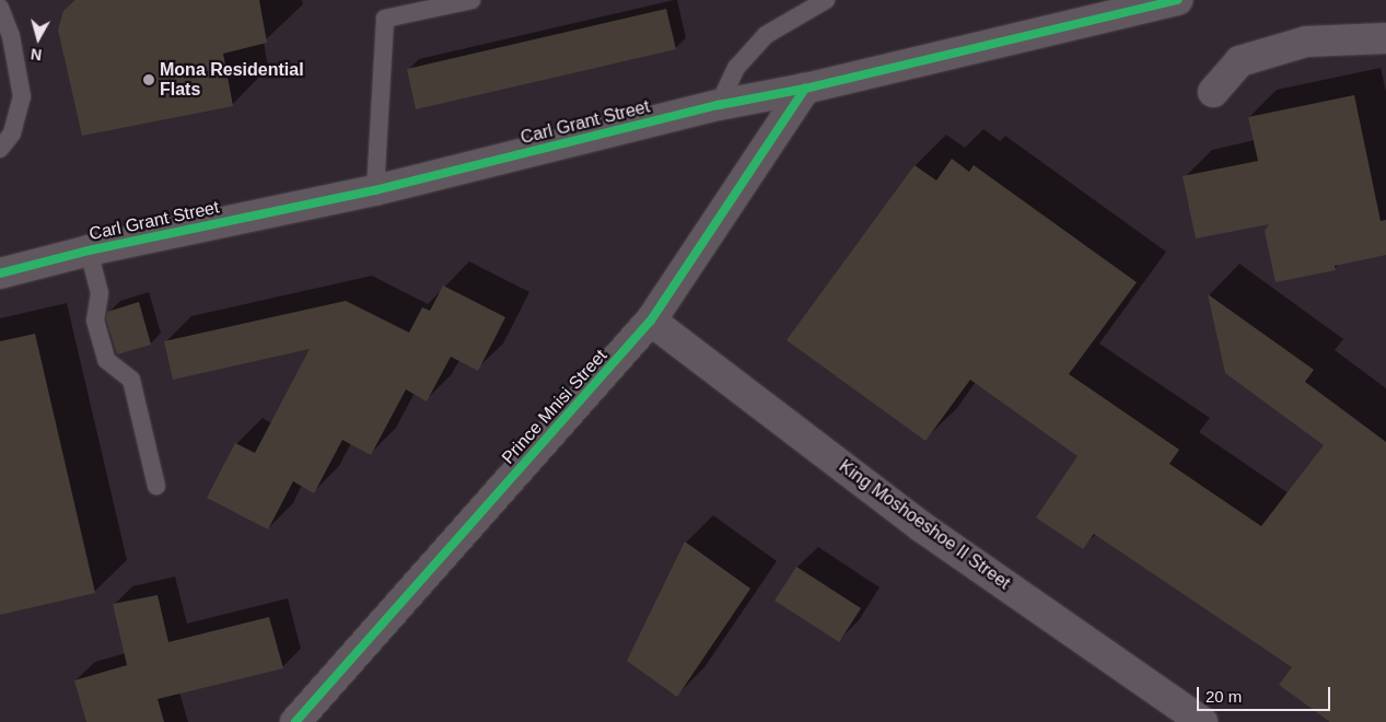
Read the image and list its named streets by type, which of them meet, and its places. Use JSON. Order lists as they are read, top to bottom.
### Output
{
  "streets": {
    "street": ["Carl Grant Street", "Prince Mnisi Street", "King Moshoeshoe II Street"]
  },
  "crossings": [
    ["Carl Grant Street", "Prince Mnisi Street"],
    ["Prince Mnisi Street", "King Moshoeshoe II Street"]
  ],
  "places": ["Mona Residential Flats"],
  "scale_bar": "20 m",
  "north": "bottom"
}
